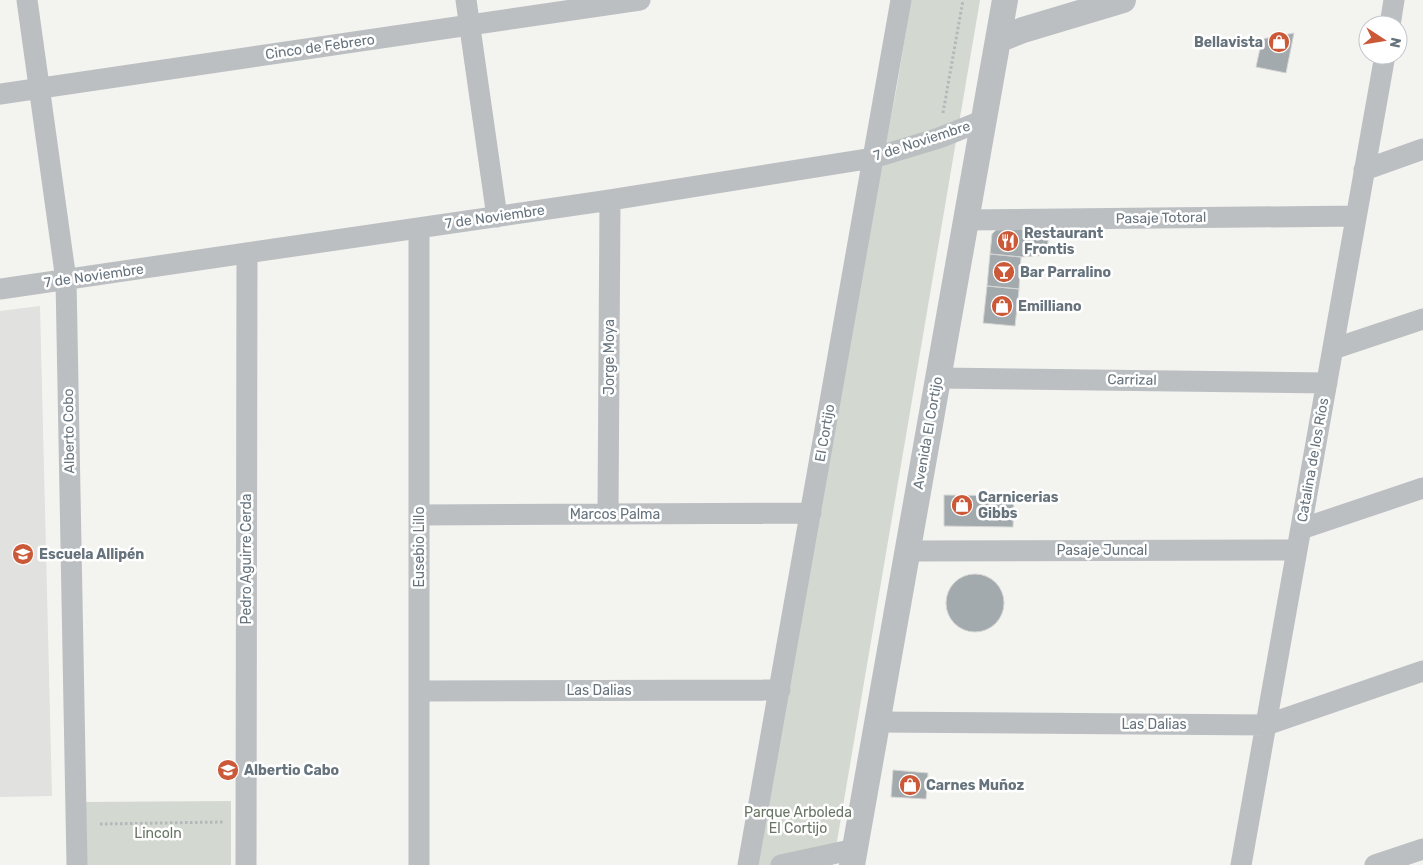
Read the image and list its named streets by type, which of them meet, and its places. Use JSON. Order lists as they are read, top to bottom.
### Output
{
  "streets": {
    "street": [
      "Cinco de Febrero",
      "7 de Noviembre",
      "Pasaje Totoral",
      "Jorge Moya",
      "Carrizal",
      "Alberto Cobo",
      "El Cortijo",
      "Avenida El Cortijo",
      "Catalina de los Ríos",
      "Marcos Palma",
      "Eusebio Lillo",
      "Pasaje Juncal",
      "Pedro Aguirre Cerda",
      "Las Dalias"
    ]
  },
  "crossings": [
    ["Cinco de Febrero", "Alberto Cobo"],
    ["7 de Noviembre", "Jorge Moya"],
    ["7 de Noviembre", "Alberto Cobo"],
    ["7 de Noviembre", "El Cortijo"],
    ["7 de Noviembre", "Avenida El Cortijo"],
    ["7 de Noviembre", "Eusebio Lillo"],
    ["7 de Noviembre", "Pedro Aguirre Cerda"],
    ["Pasaje Totoral", "Avenida El Cortijo"],
    ["Pasaje Totoral", "Catalina de los Ríos"],
    ["Jorge Moya", "Marcos Palma"],
    ["Carrizal", "Avenida El Cortijo"],
    ["Carrizal", "Catalina de los Ríos"],
    ["El Cortijo", "Marcos Palma"],
    ["El Cortijo", "Las Dalias"],
    ["Avenida El Cortijo", "Pasaje Juncal"],
    ["Avenida El Cortijo", "Las Dalias"],
    ["Catalina de los Ríos", "Pasaje Juncal"],
    ["Catalina de los Ríos", "Las Dalias"],
    ["Marcos Palma", "Eusebio Lillo"],
    ["Eusebio Lillo", "Las Dalias"]
  ],
  "parks": ["Parque Arboleda El Cortijo", "Lincoln"],
  "places": {
    "shop": [
      "Bellavista",
      "Emilliano",
      "Carnicerias Gibbs",
      "Carnes Muñoz"
    ],
    "restaurant": ["Restaurant Frontis"],
    "bar": ["Bar Parralino"],
    "school or university": ["Escuela Allipén", "Albertio Cabo"]
  },
  "north": "right"
}
